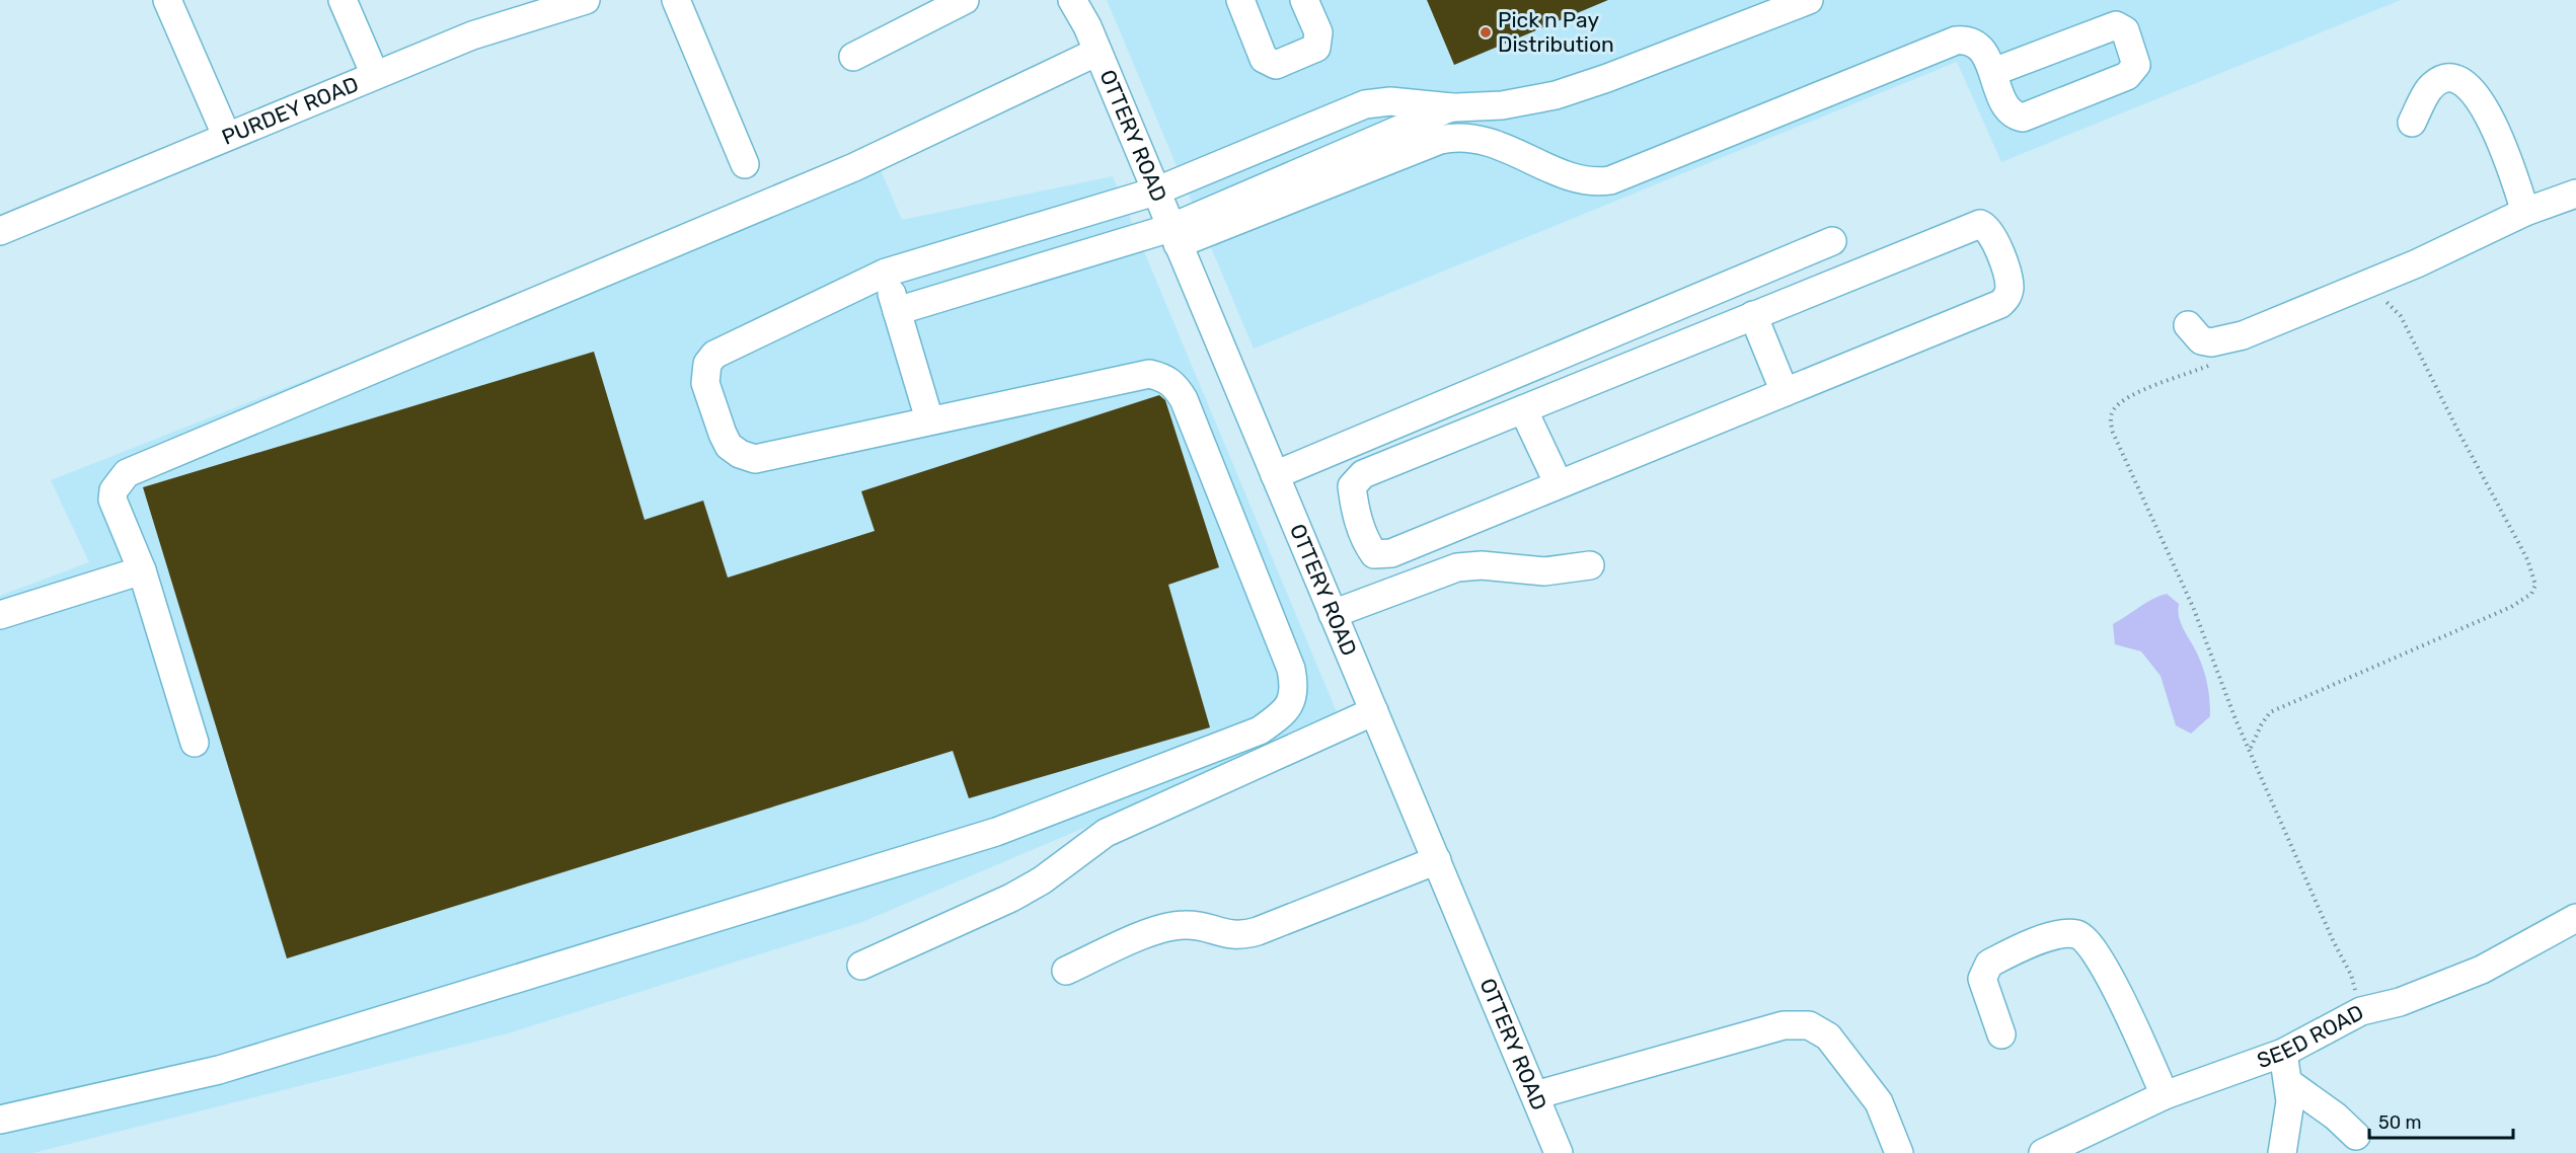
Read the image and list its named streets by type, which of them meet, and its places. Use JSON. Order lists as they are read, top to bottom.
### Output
{
  "streets": {
    "street": ["PURDEY ROAD", "OTTERY ROAD", "SEED ROAD"]
  },
  "places": ["Pick n Pay Distribution"],
  "scale_bar": "50 m"
}
